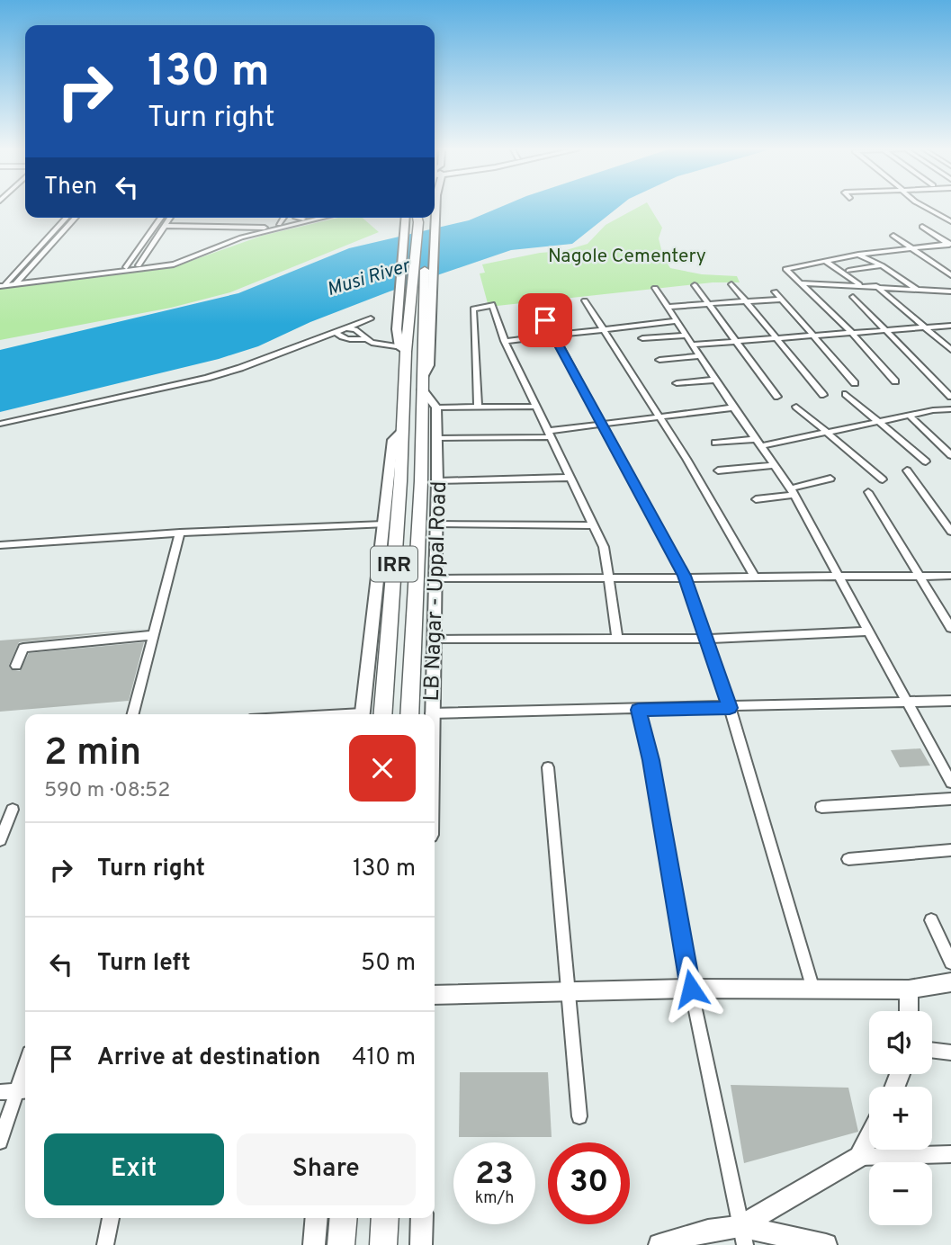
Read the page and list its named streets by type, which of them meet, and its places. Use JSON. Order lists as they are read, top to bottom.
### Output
{
  "streets": {
    "highway": ["IRR"],
    "street": ["LB Nagar - Uppal Road"]
  },
  "water": ["Musi River"],
  "parks": ["Nagole Cementery"],
  "page": {
    "turn": ["130 m", "Turn right"],
    "then": "Then",
    "heading": ["2 min", "590 m · 08:52"],
    "list": [
      {
        "name": "Turn right",
        "value": "130 m"
      },
      {
        "name": "Turn left",
        "value": "50 m"
      },
      {
        "name": "Arrive at destination",
        "value": "410 m"
      }
    ],
    "map_buttons": ["+", "−"],
    "buttons": ["Exit", "Share"],
    "speed": "23 km/h",
    "limit": "30"
  }
}
